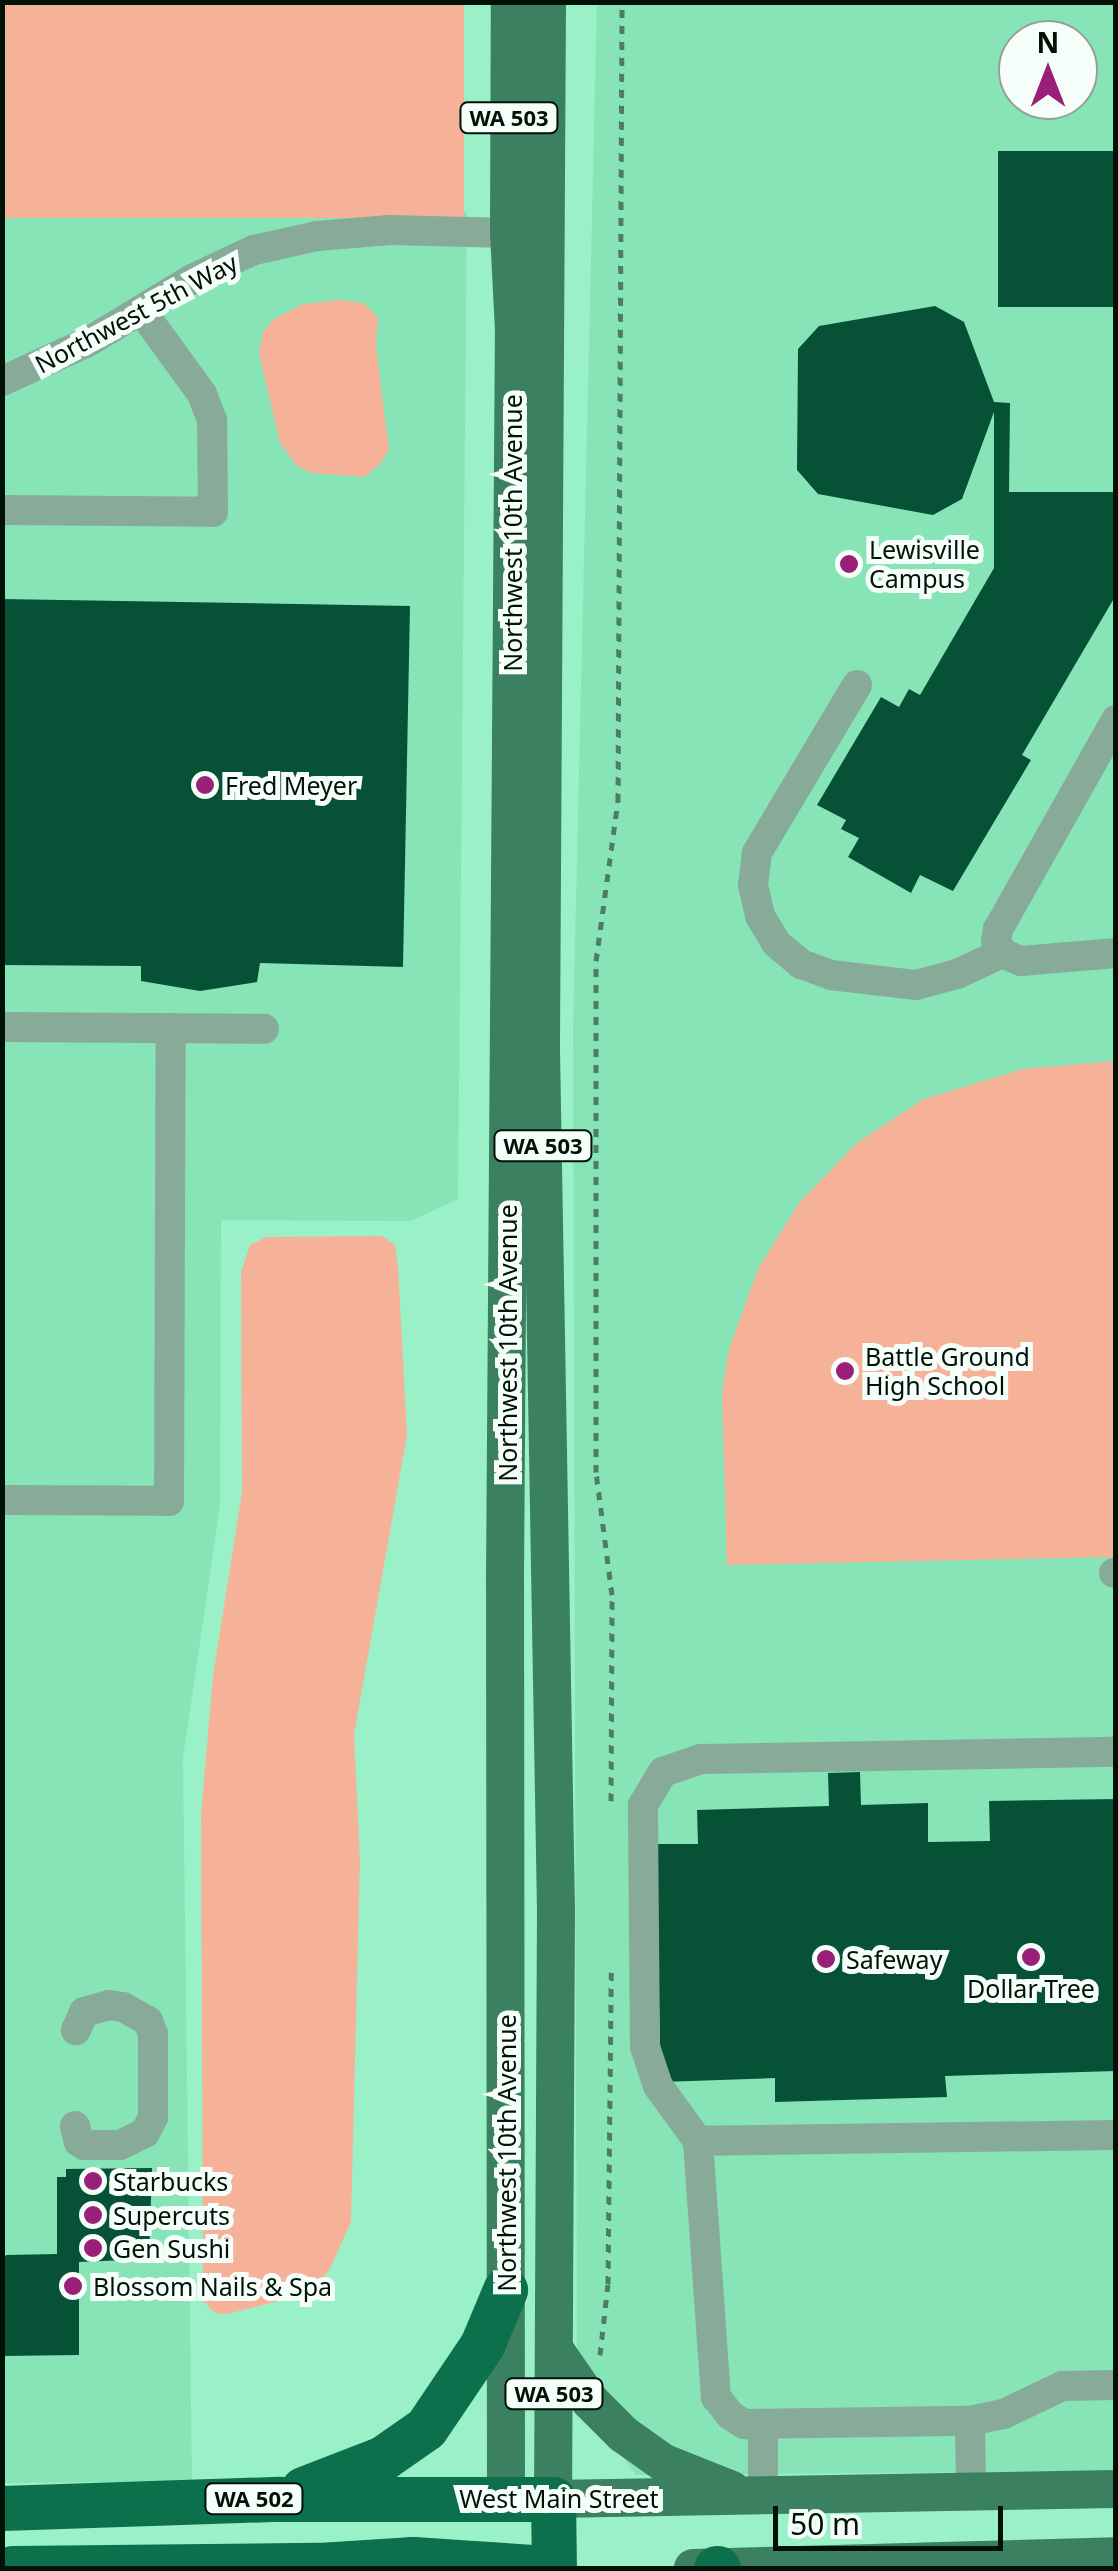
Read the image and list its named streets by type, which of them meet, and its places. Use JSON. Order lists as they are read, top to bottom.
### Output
{
  "streets": {
    "highway": [
      "WA 503",
      "Northwest 10th Avenue",
      "West Main Street",
      "WA 502"
    ],
    "street": ["Northwest 5th Way"]
  },
  "crossings": [
    ["WA 503", "Northwest 10th Avenue"],
    ["WA 503", "West Main Street"],
    ["Northwest 5th Way", "Northwest 10th Avenue"],
    ["Northwest 10th Avenue", "West Main Street"]
  ],
  "places": [
    "Lewisville Campus",
    "Fred Meyer",
    "Battle Ground High School",
    "Dollar Tree",
    "Safeway",
    "Starbucks",
    "Supercuts",
    "Gen Sushi",
    "Blossom Nails & Spa"
  ],
  "scale_bar": "50 m",
  "north": "top"
}
